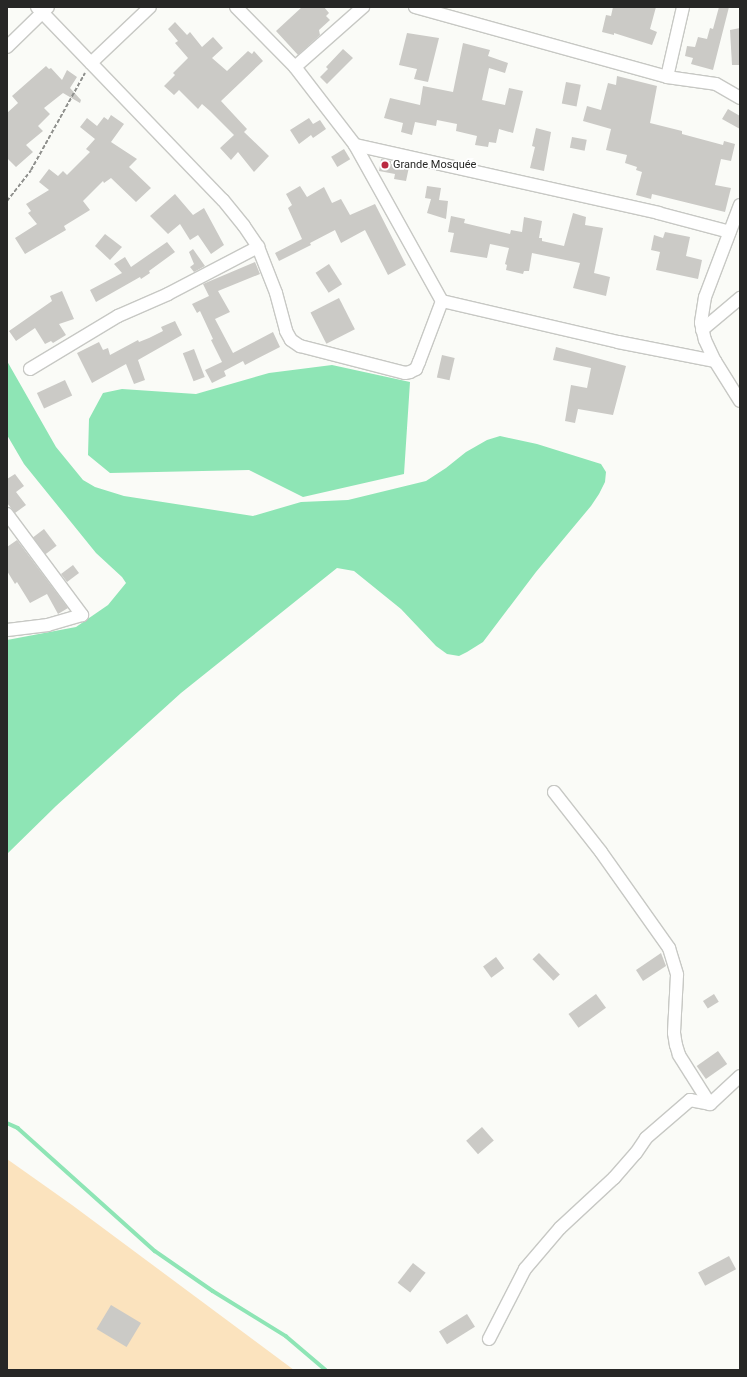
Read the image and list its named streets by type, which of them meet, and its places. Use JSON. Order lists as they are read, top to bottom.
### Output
{
  "places": ["Grande Mosquée"]
}
